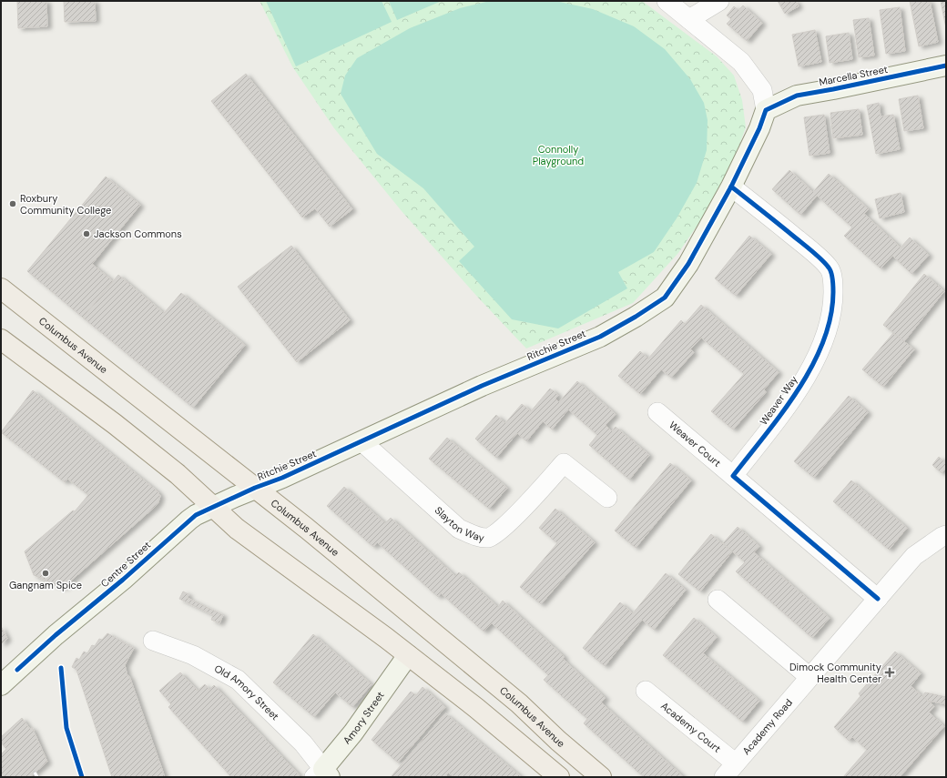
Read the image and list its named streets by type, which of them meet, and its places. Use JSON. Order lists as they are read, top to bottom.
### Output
{
  "streets": {
    "main road": ["Columbus Avenue"],
    "street": [
      "Marcella Street",
      "Ritchie Street",
      "Weaver Way",
      "Weaver Court",
      "Slayton Way",
      "Centre Street",
      "Old Amory Street",
      "Amory Street",
      "Academy Road",
      "Academy Court"
    ]
  },
  "crossings": [
    ["Marcella Street", "Ritchie Street"],
    ["Ritchie Street", "Columbus Avenue"],
    ["Ritchie Street", "Weaver Way"],
    ["Ritchie Street", "Slayton Way"],
    ["Ritchie Street", "Centre Street"],
    ["Columbus Avenue", "Centre Street"],
    ["Weaver Way", "Weaver Court"],
    ["Old Amory Street", "Amory Street"],
    ["Academy Road", "Academy Court"]
  ],
  "parks": ["Connolly Playground"],
  "places": {
    "other": ["Roxbury Community College", "Jackson Commons", "Gangnam Spice"],
    "health": ["Dimock Community Health Center"]
  }
}
